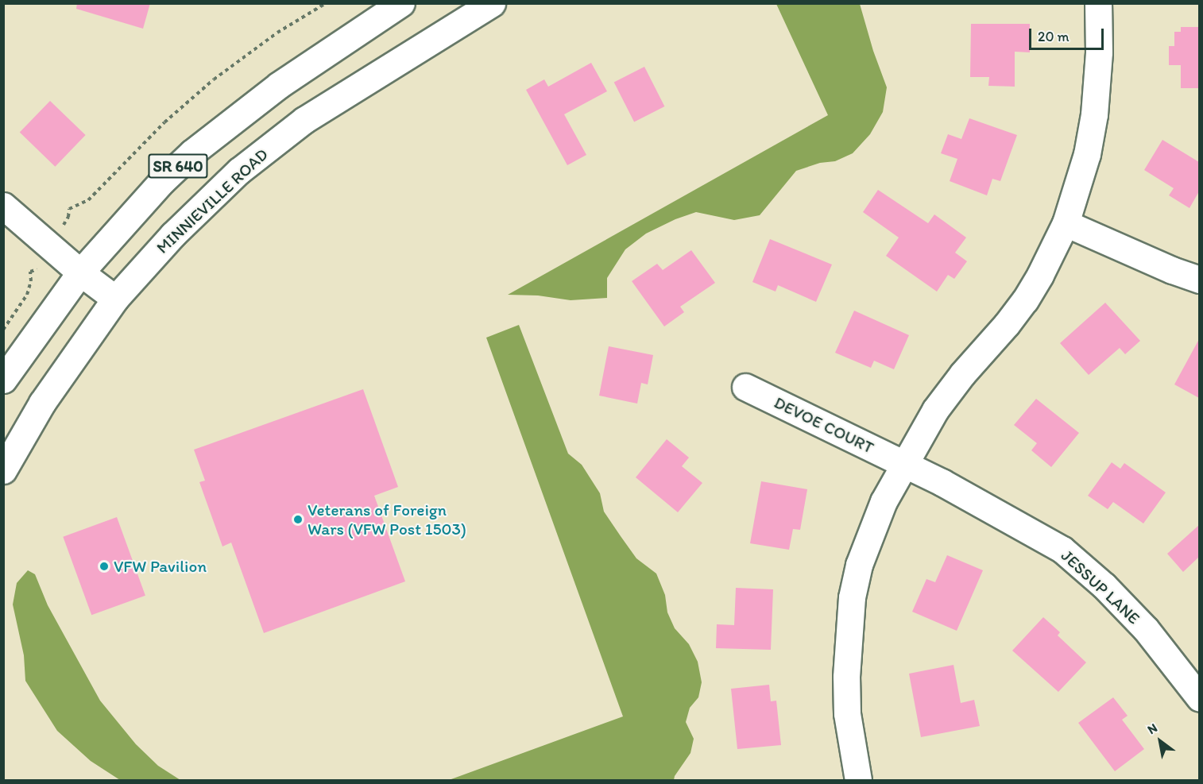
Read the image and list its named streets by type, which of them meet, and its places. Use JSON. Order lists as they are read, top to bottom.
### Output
{
  "streets": {
    "street": [
      "SR 640",
      "MINNIEVILLE ROAD",
      "DEVOE COURT",
      "JESSUP LANE"
    ]
  },
  "crossings": [
    ["DEVOE COURT", "JESSUP LANE"]
  ],
  "places": ["Veterans of Foreign Wars (VFW Post 1503)", "VFW Pavilion"],
  "scale_bar": "20 m",
  "north": "top left"
}
